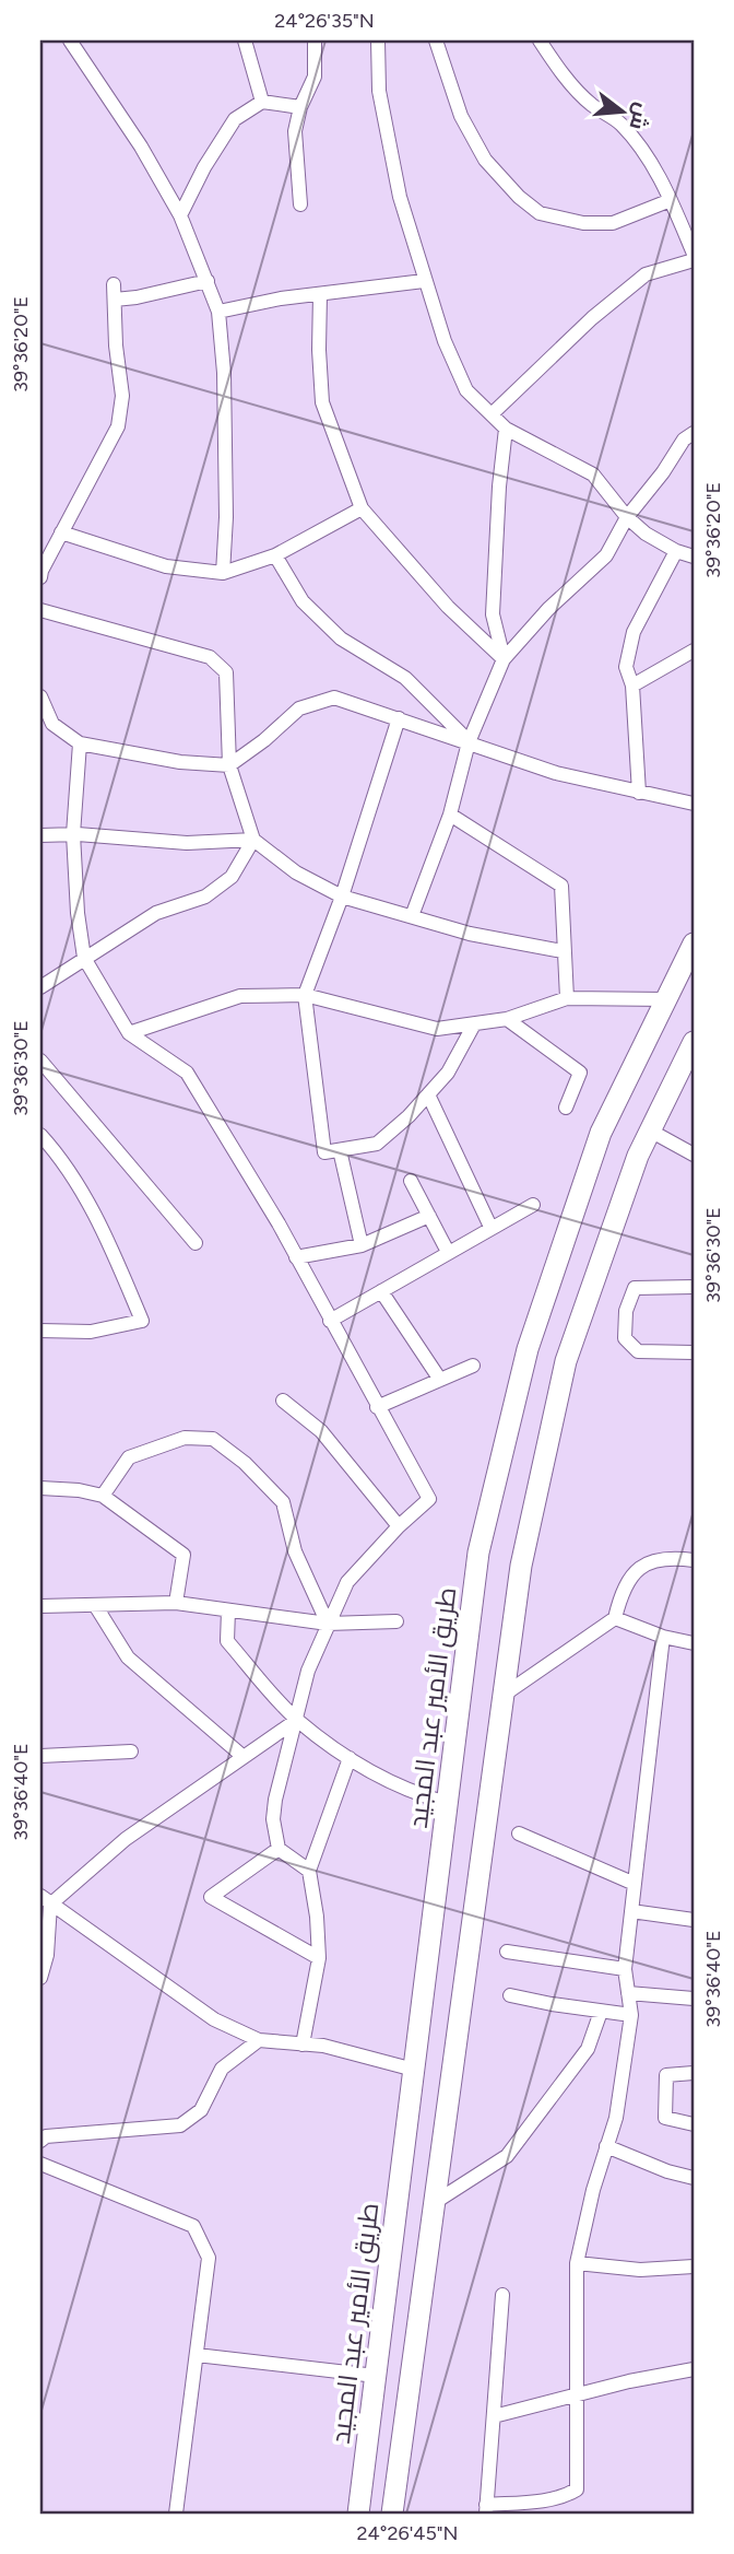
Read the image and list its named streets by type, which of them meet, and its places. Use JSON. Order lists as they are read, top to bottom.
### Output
{
  "streets": {
    "main road": ["طريق الأمير عبد المجيد"]
  },
  "north": "right",
  "coordinates": [
    "24°26'35\"N",
    "39°36'20\"E",
    "39°36'30\"E",
    "39°36'40\"E",
    "24°26'45\"N"
  ]
}
